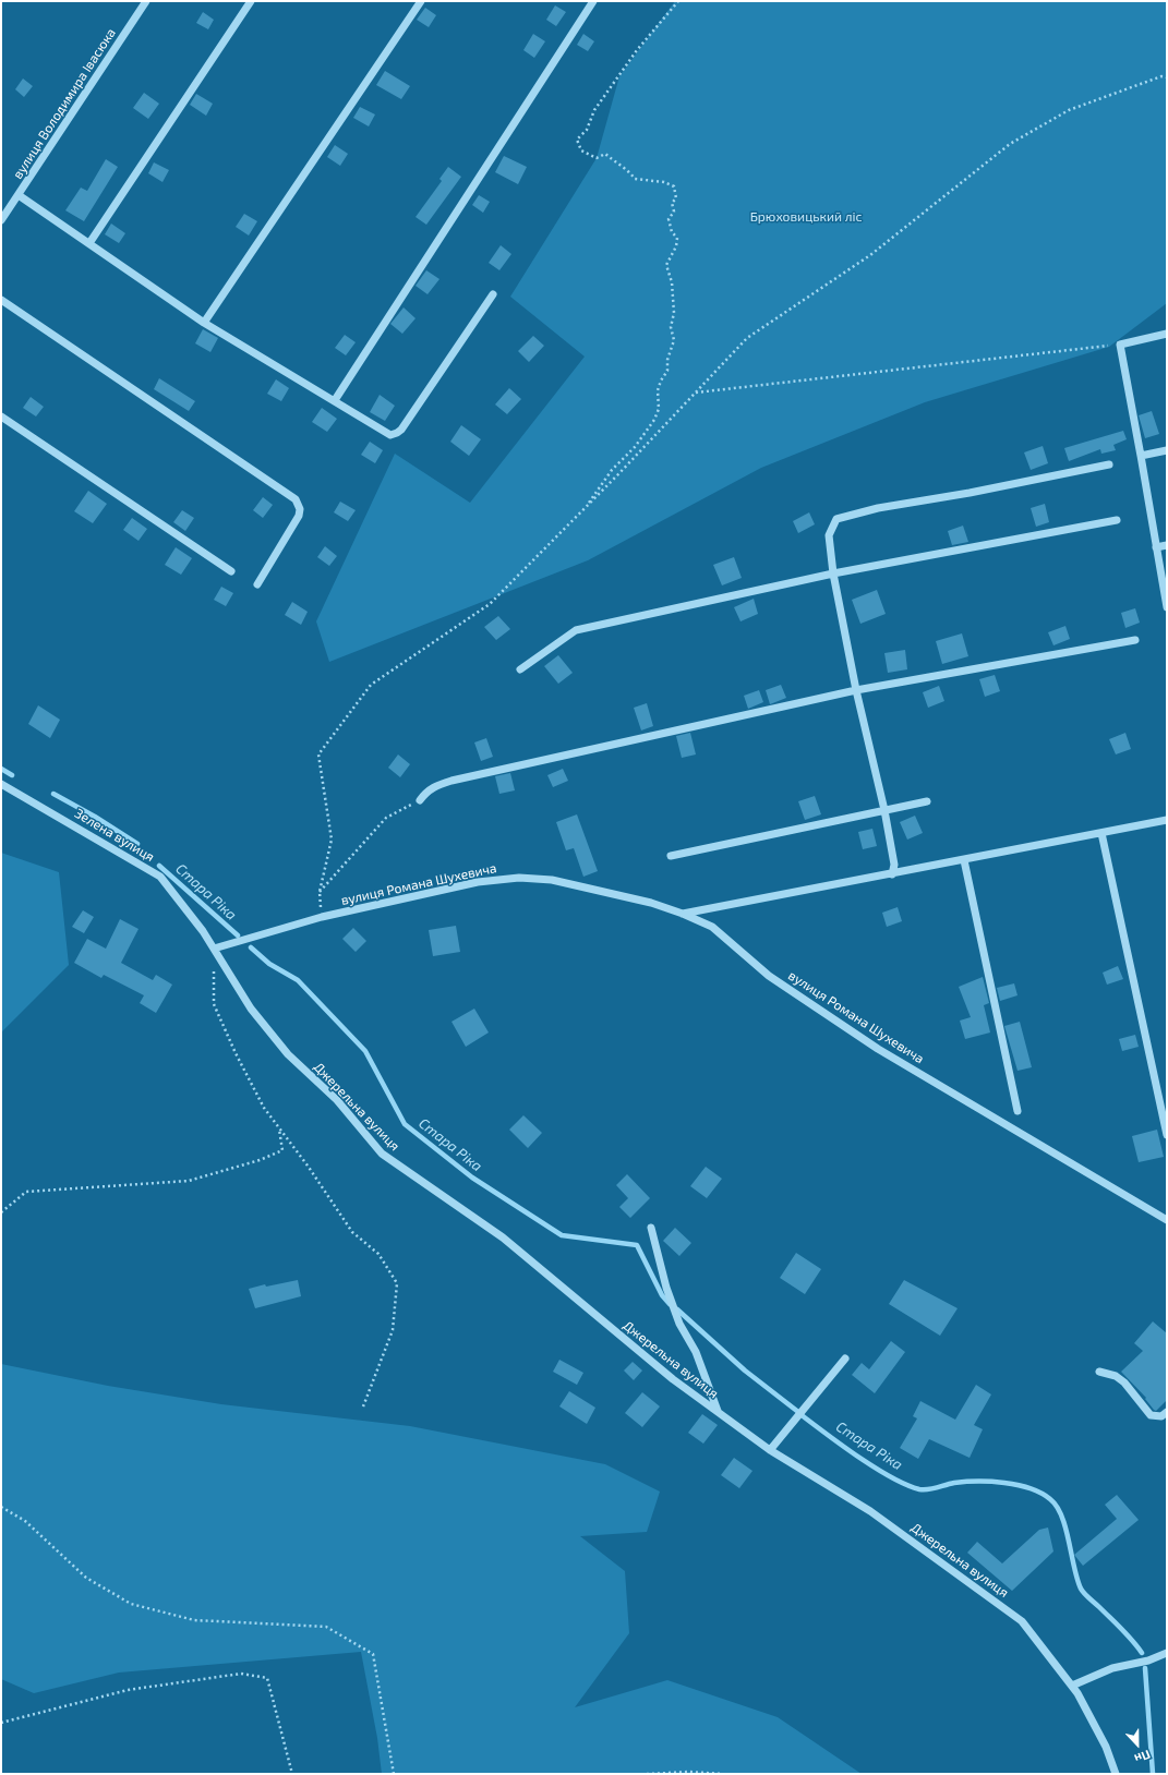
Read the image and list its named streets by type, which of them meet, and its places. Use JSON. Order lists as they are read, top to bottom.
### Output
{
  "streets": {
    "street": [
      "вулиця Володимира Івасюка",
      "Зелена вулиця",
      "вулиця Романа Шухевича",
      "Джерельна вулиця"
    ]
  },
  "crossings": [
    ["Зелена вулиця", "вулиця Романа Шухевича"],
    ["Зелена вулиця", "Джерельна вулиця"],
    ["вулиця Романа Шухевича", "Джерельна вулиця"]
  ],
  "water": ["Стара Ріка"],
  "parks": ["Брюховицький ліс"],
  "north": "bottom"
}
